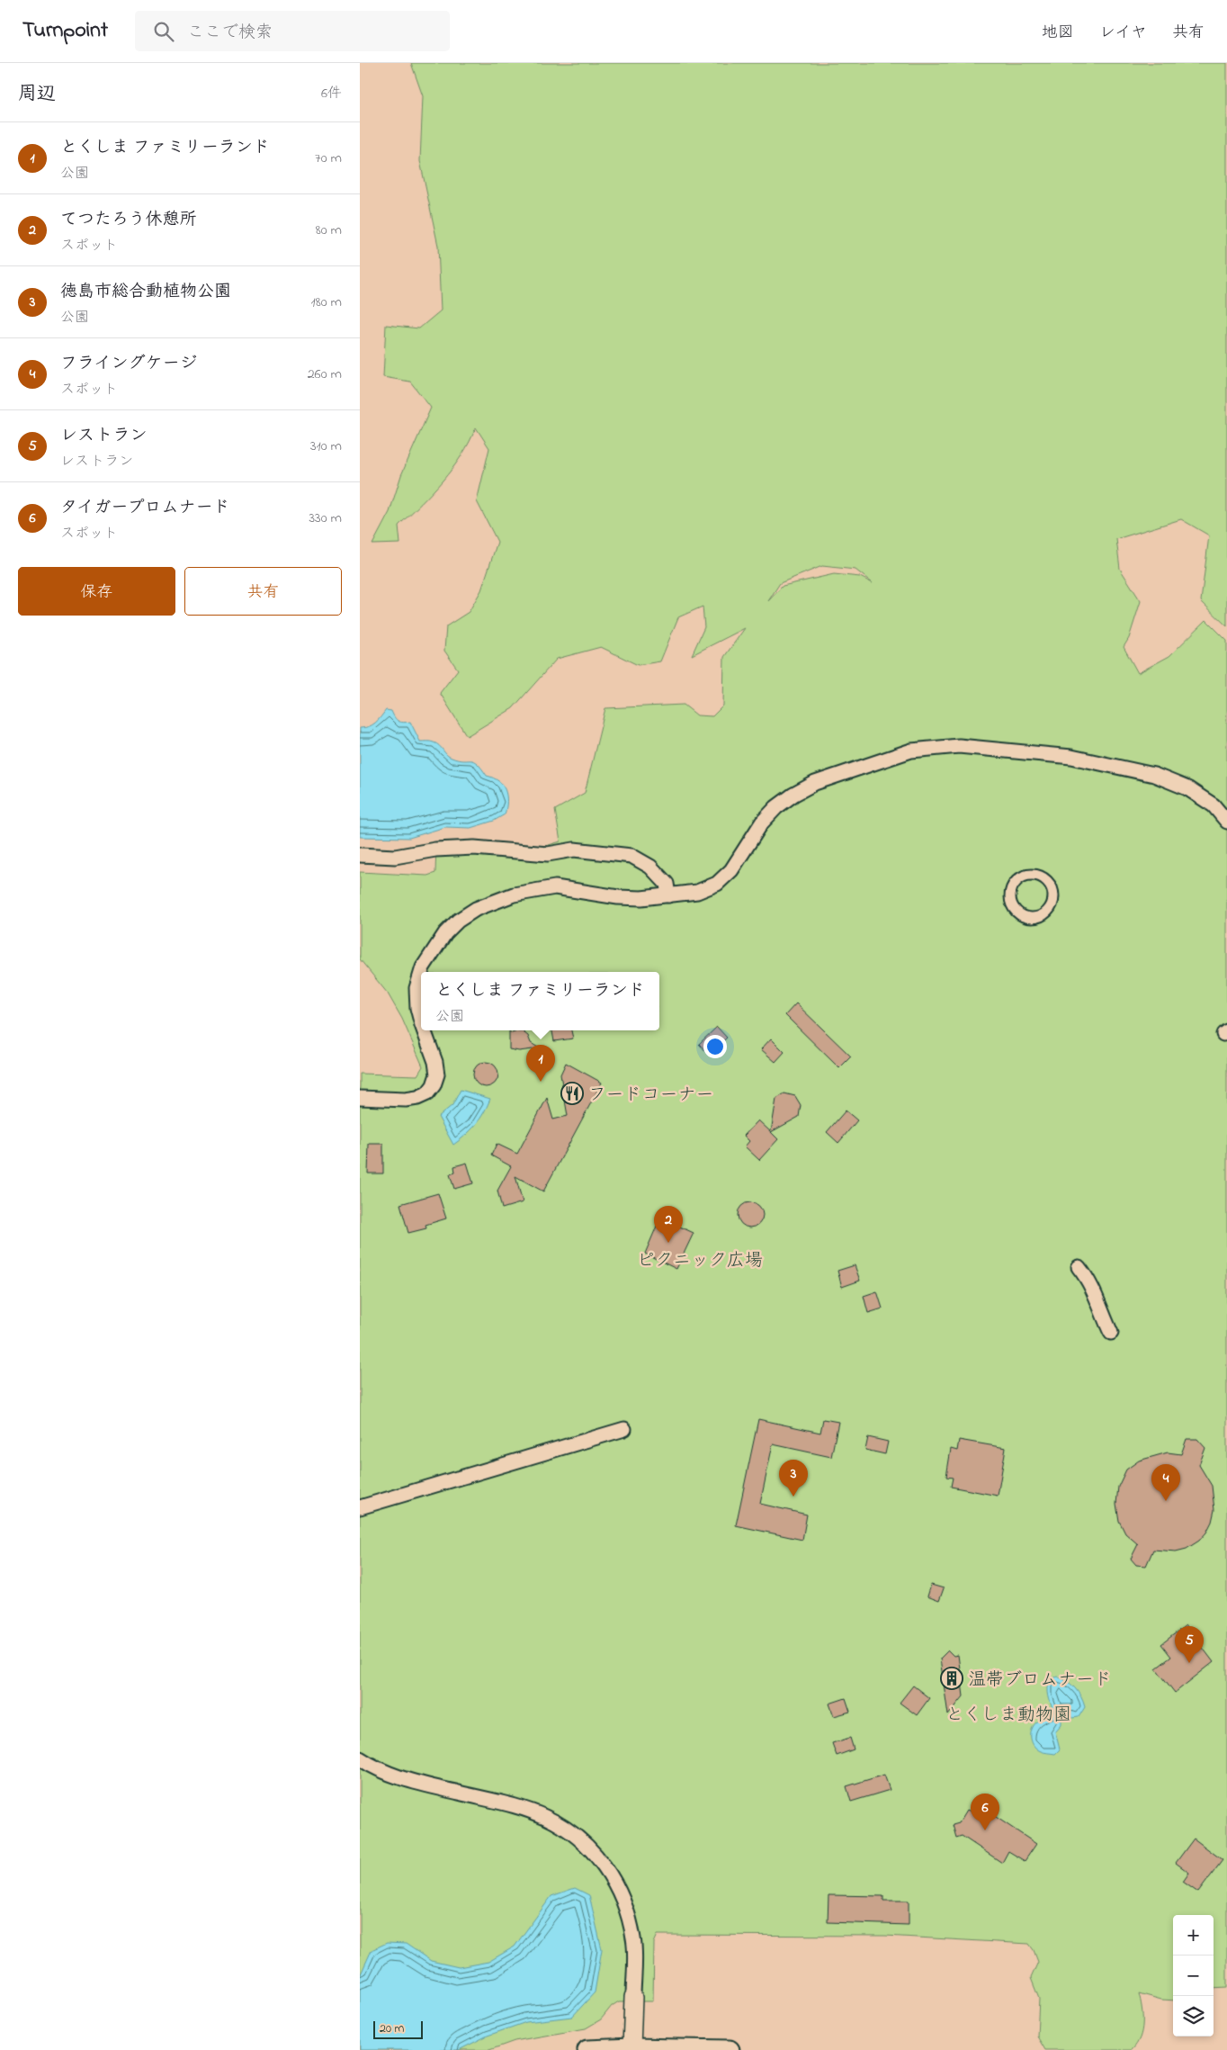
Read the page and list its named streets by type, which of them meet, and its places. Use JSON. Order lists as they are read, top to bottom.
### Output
{
  "parks": ["ピクニック広場", "とくしま動物園"],
  "places": {
    "restaurant": ["フードコーナー"],
    "building": ["温帯ブロムナード"]
  },
  "scale_bar": "20 m",
  "page": {
    "header": "Turnpoint",
    "search": "ここで検索",
    "nav": ["地図", "レイヤ", "共有"],
    "heading": ["周辺", "6件"],
    "list": [
      {
        "mark": "1",
        "name": "とくしま ファミリーランド",
        "note": "公園",
        "value": "70 m"
      },
      {
        "mark": "2",
        "name": "てつたろう休憩所",
        "note": "スポット",
        "value": "80 m"
      },
      {
        "mark": "3",
        "name": "徳島市総合動植物公園",
        "note": "公園",
        "value": "180 m"
      },
      {
        "mark": "4",
        "name": "フライングケージ",
        "note": "スポット",
        "value": "260 m"
      },
      {
        "mark": "5",
        "name": "レストラン",
        "note": "レストラン",
        "value": "310 m"
      },
      {
        "mark": "6",
        "name": "タイガープロムナード",
        "note": "スポット",
        "value": "330 m"
      }
    ],
    "buttons": ["保存", "共有"],
    "popup": ["とくしま ファミリーランド", "公園"],
    "pins": [
      "1",
      "2",
      "3",
      "4",
      "5",
      "6"
    ],
    "map_buttons": ["+", "−"],
    "scale": "20 m"
  }
}
